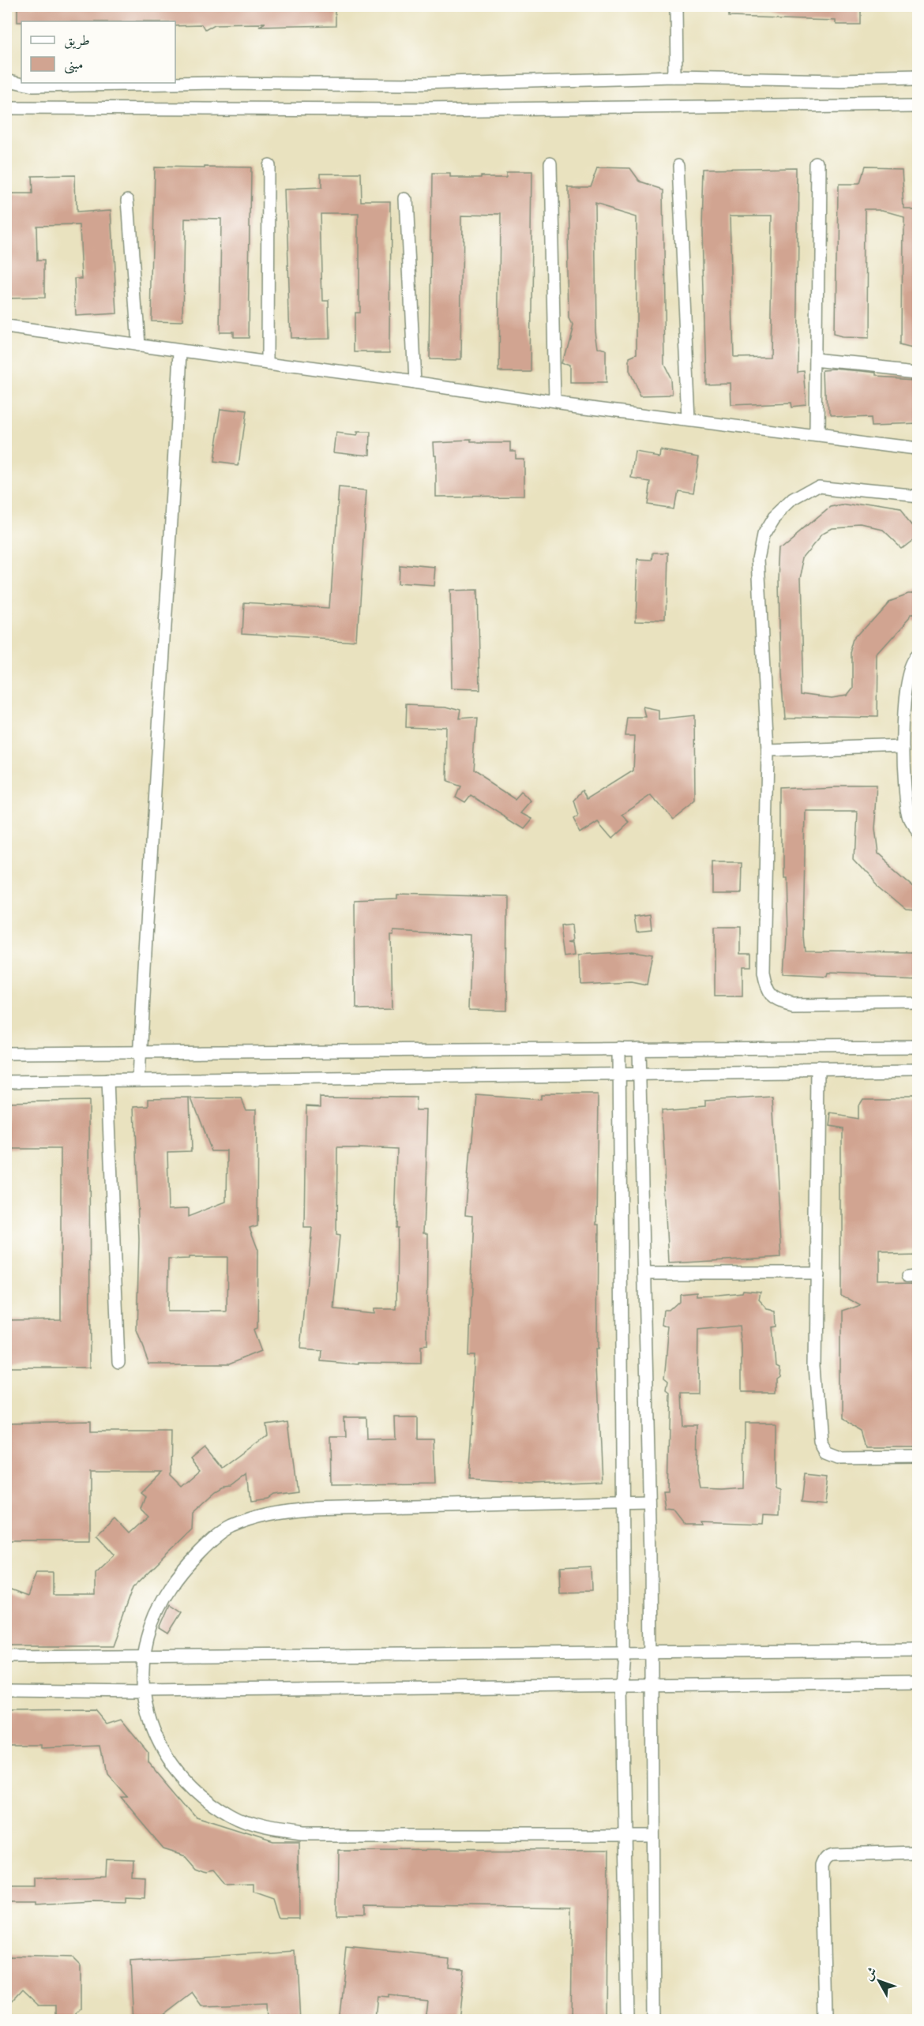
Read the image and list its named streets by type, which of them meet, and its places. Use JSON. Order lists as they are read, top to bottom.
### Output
{
  "legend": ["طريق", "مبنى"],
  "north": "top left"
}
